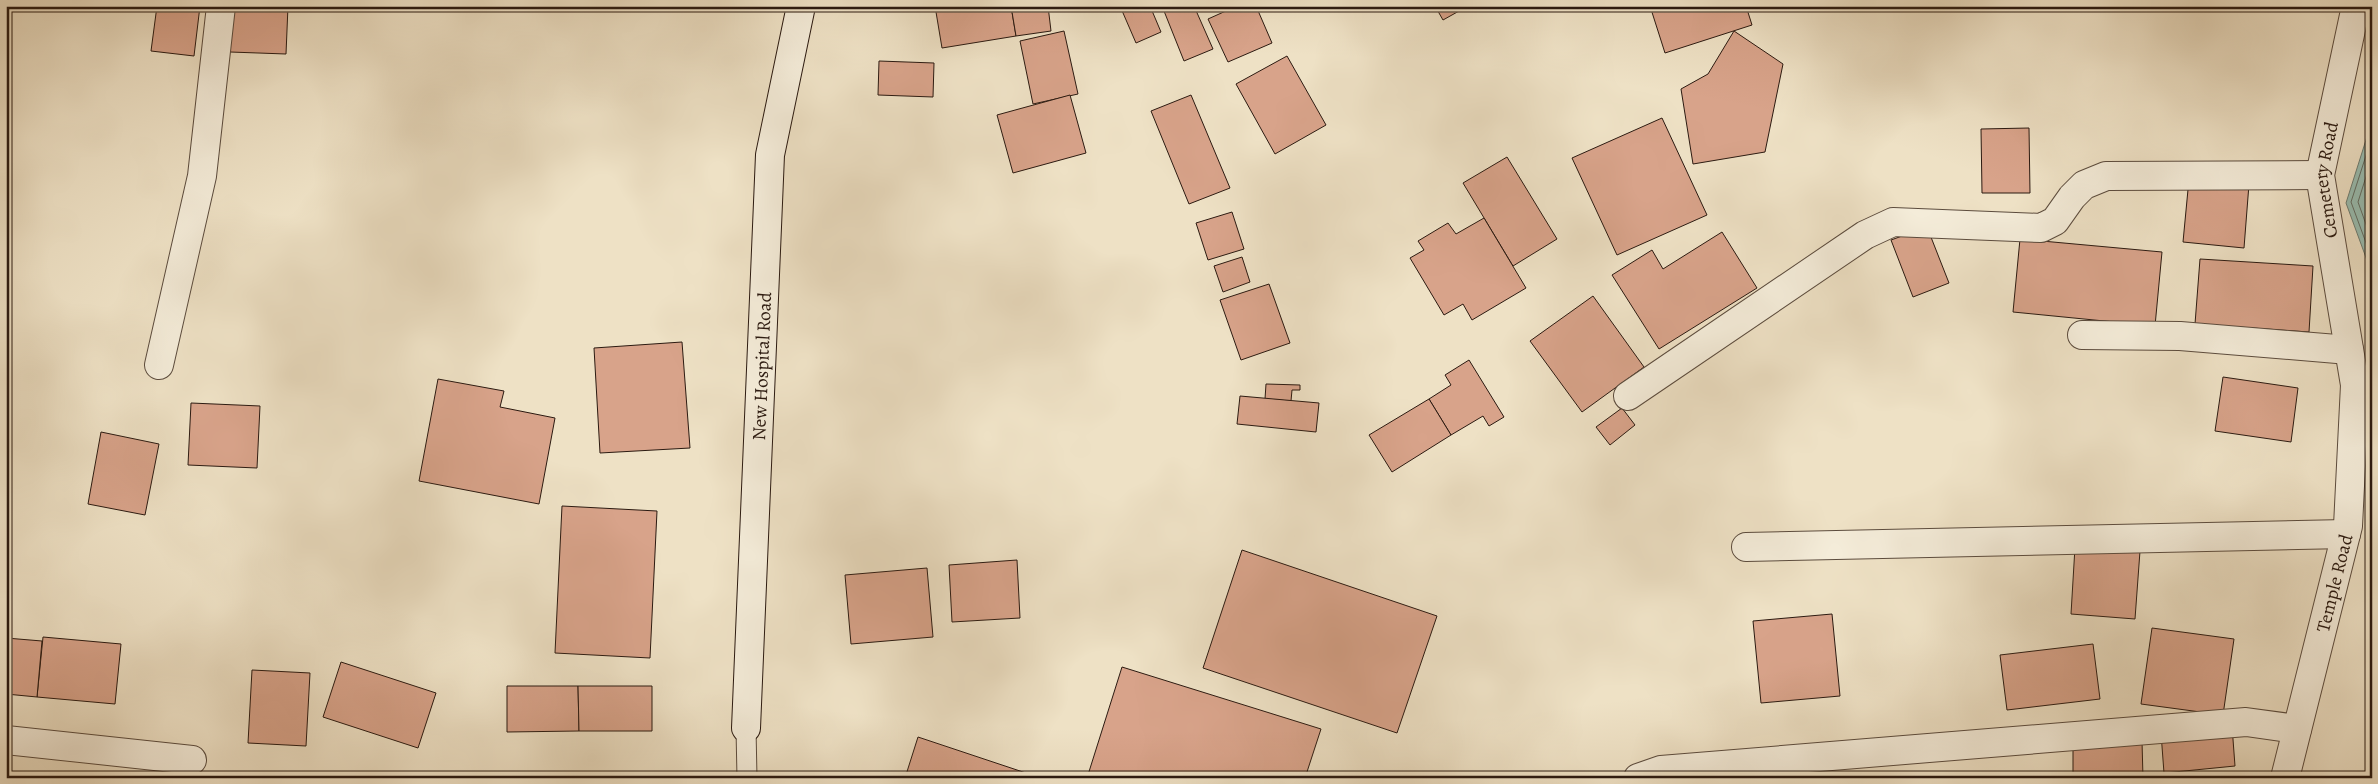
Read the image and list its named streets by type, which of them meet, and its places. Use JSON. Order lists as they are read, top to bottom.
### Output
{
  "streets": {
    "street": ["Cemetery Road", "New Hospital Road", "Temple Road"]
  },
  "crossings": [
    ["Cemetery Road", "Temple Road"]
  ]
}
